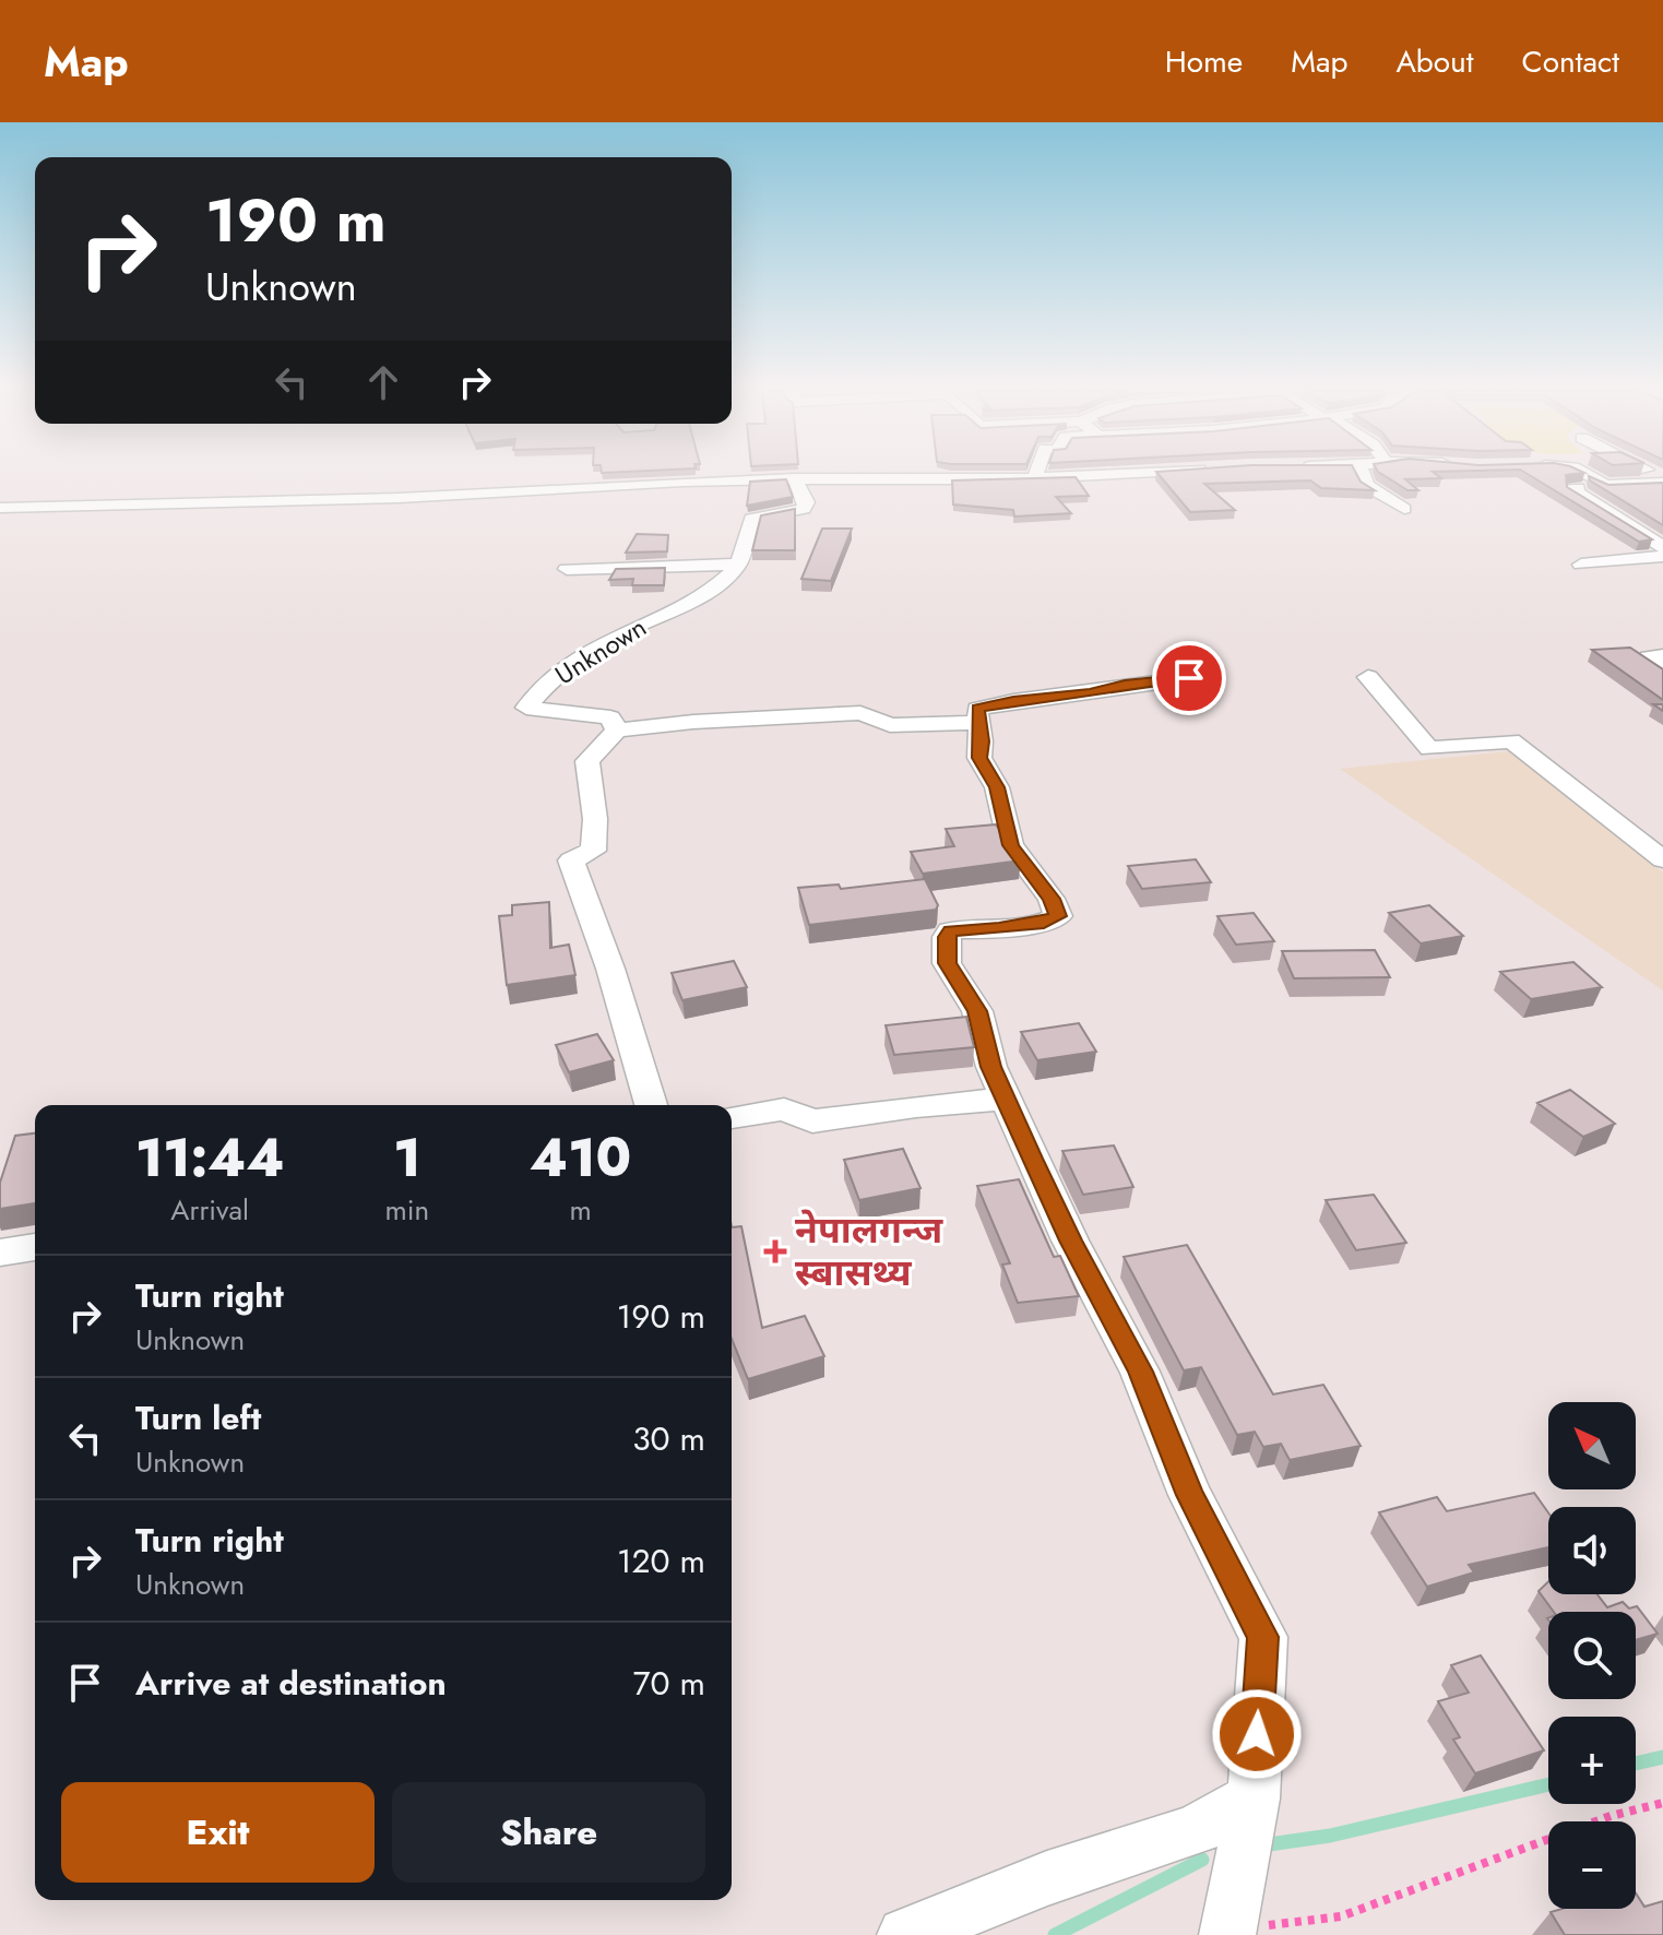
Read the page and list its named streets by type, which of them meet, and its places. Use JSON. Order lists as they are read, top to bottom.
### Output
{
  "streets": {
    "street": ["Unknown"]
  },
  "places": {
    "health": ["नेपालगन्ज स्बासथ्य"]
  },
  "north": "top left",
  "page": {
    "header": "Map",
    "nav": [
      "Home",
      "Map",
      "About",
      "Contact"
    ],
    "turn": ["190 m", "Unknown"],
    "eta": [
      "11:44",
      "Arrival",
      "1",
      "min",
      "410",
      "m"
    ],
    "list": [
      {
        "name": "Turn right",
        "note": "Unknown",
        "value": "190 m"
      },
      {
        "name": "Turn left",
        "note": "Unknown",
        "value": "30 m"
      },
      {
        "name": "Turn right",
        "note": "Unknown",
        "value": "120 m"
      },
      {
        "name": "Arrive at destination",
        "value": "70 m"
      }
    ],
    "map_buttons": ["+", "−"],
    "buttons": ["Exit", "Share"]
  }
}
